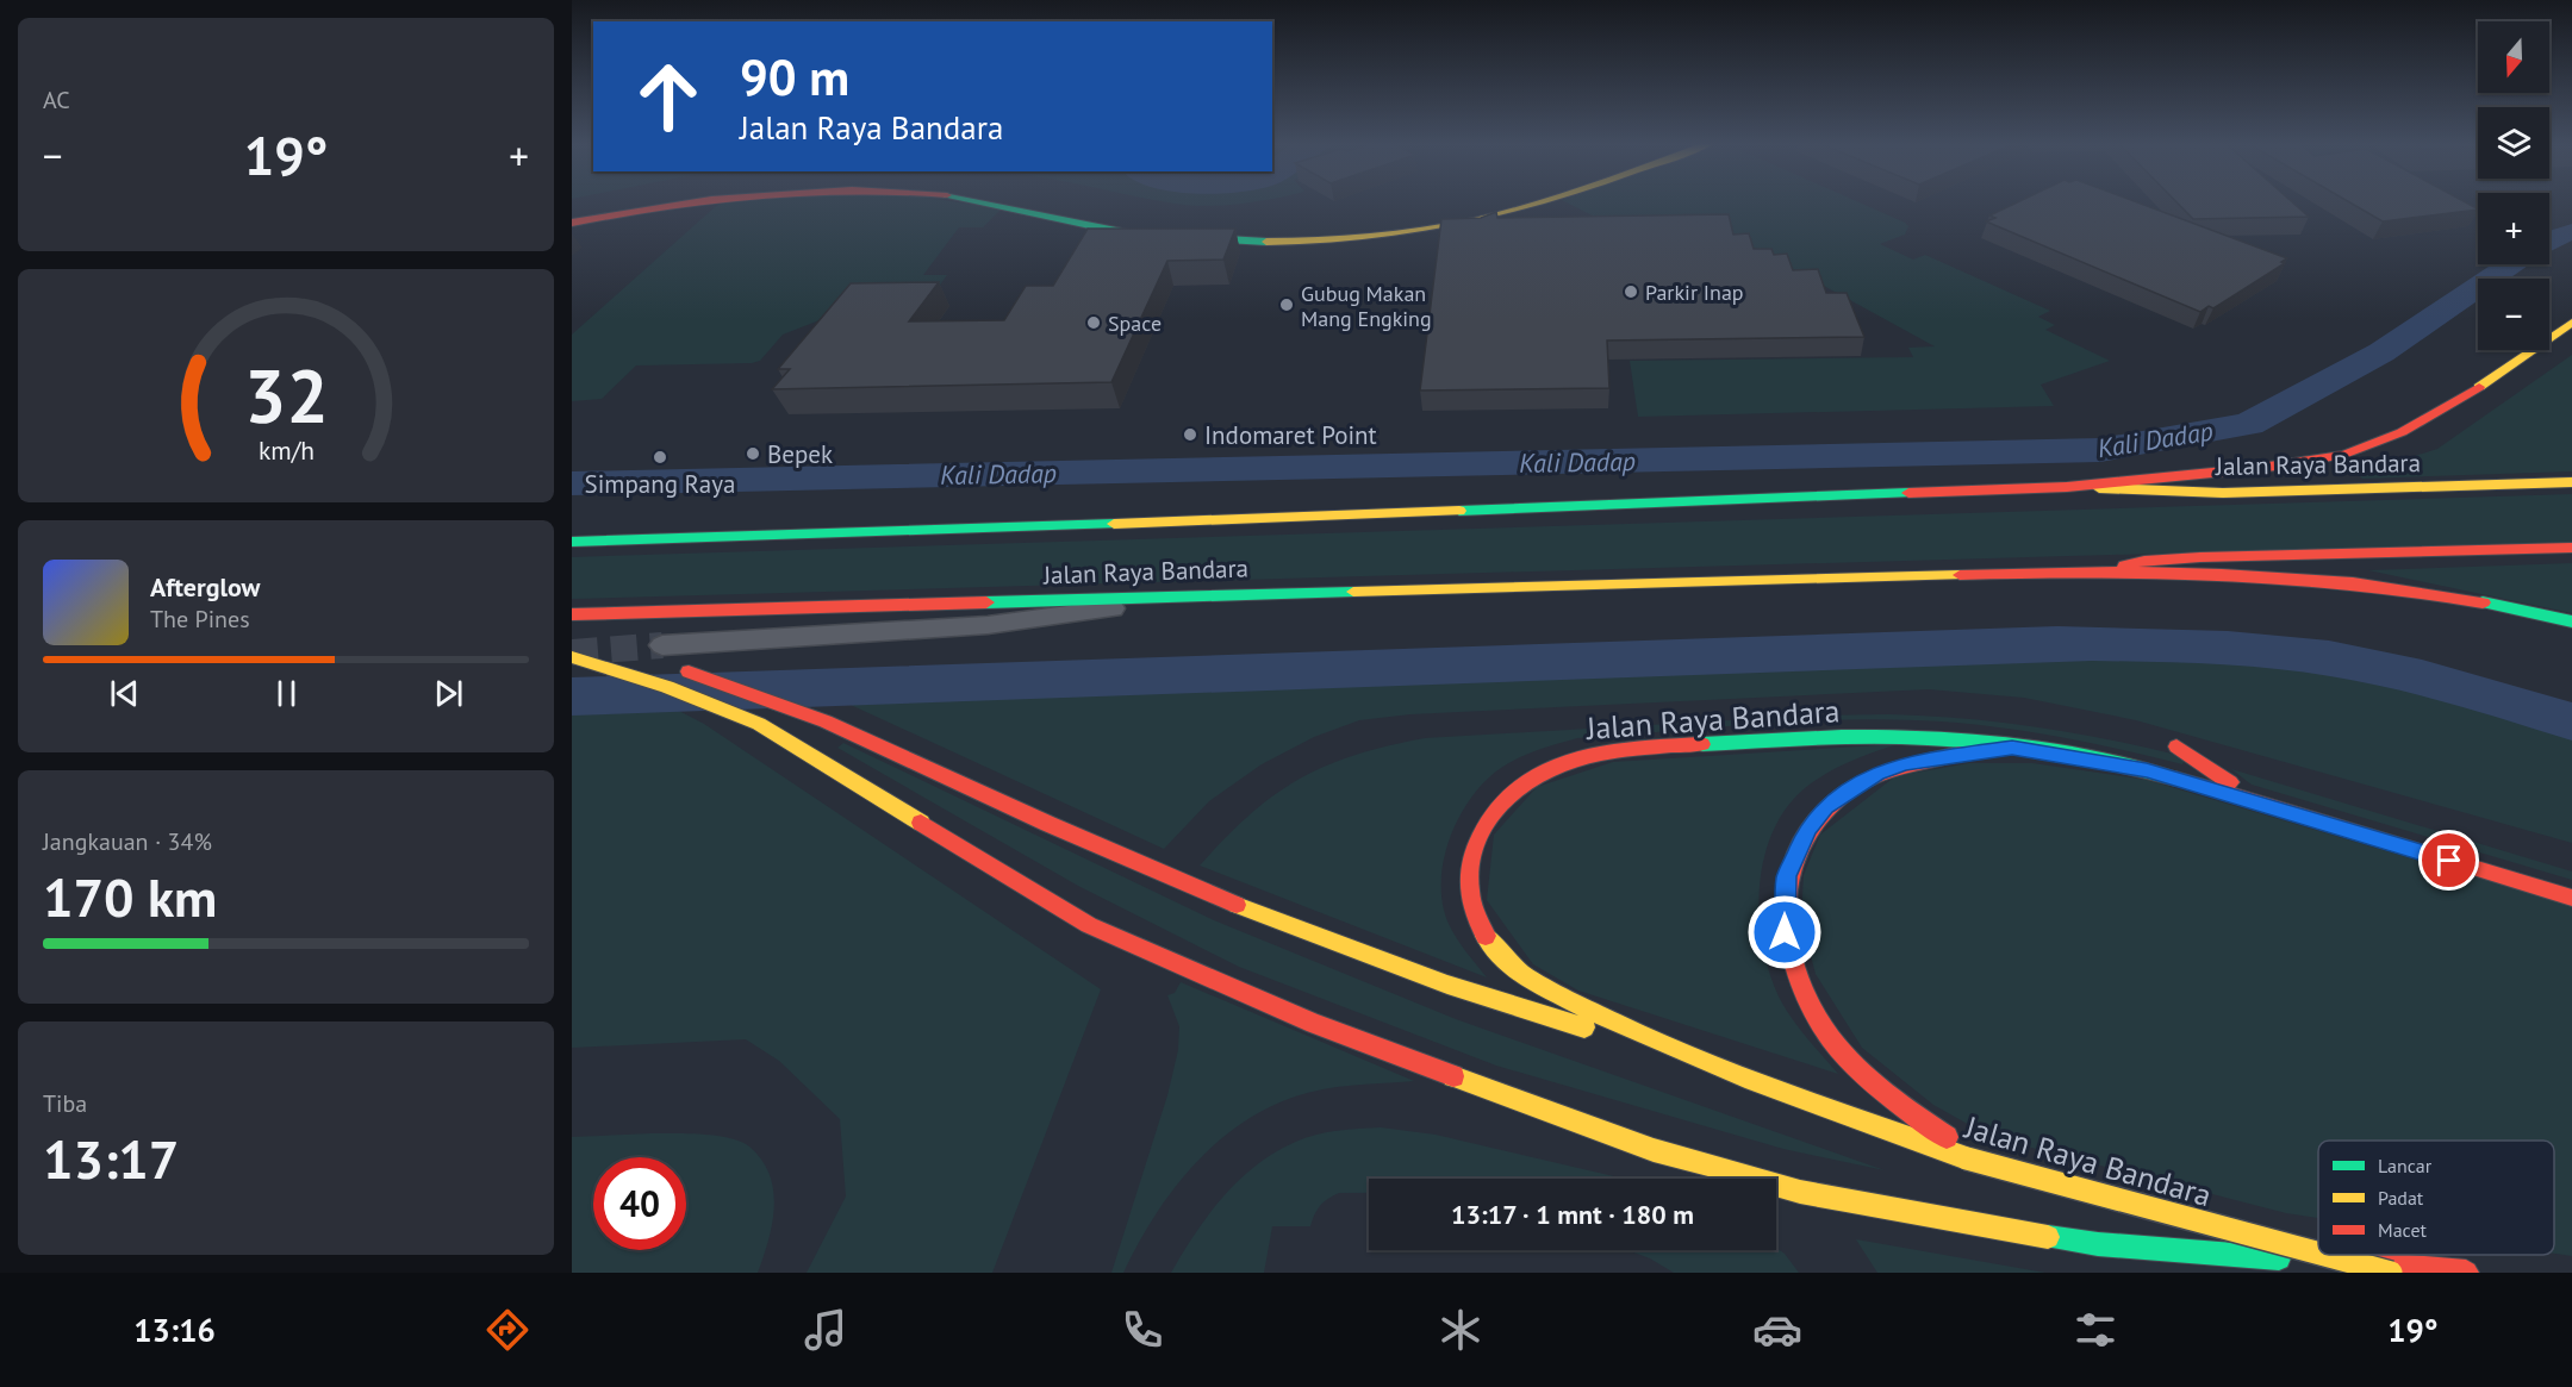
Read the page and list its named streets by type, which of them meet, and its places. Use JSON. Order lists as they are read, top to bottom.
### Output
{
  "streets": {
    "street": ["Jalan Raya Bandara"]
  },
  "water": ["Kali Dadap"],
  "places": [
    "Parkir Inap",
    "Gubug Makan Mang Engking",
    "Space",
    "Indomaret Point",
    "Bepek",
    "Simpang Raya"
  ],
  "legend": ["Lancar", "Padat", "Macet"],
  "north": "bottom",
  "page": {
    "tile": [
      "AC",
      ["Jangkauan · 34%", "170 km"],
      ["Tiba", "13:17"]
    ],
    "map_buttons": ["+", "−"],
    "turn": ["90 m", "Jalan Raya Bandara"],
    "heat": ["−", "19°", "+"],
    "song": ["Afterglow", "The Pines"],
    "limit": "40",
    "trip": "13:17 · 1 mnt · 180 m",
    "tabs": ["13:16", "19°"],
    "gauge": ["32", "km/h"]
  }
}
